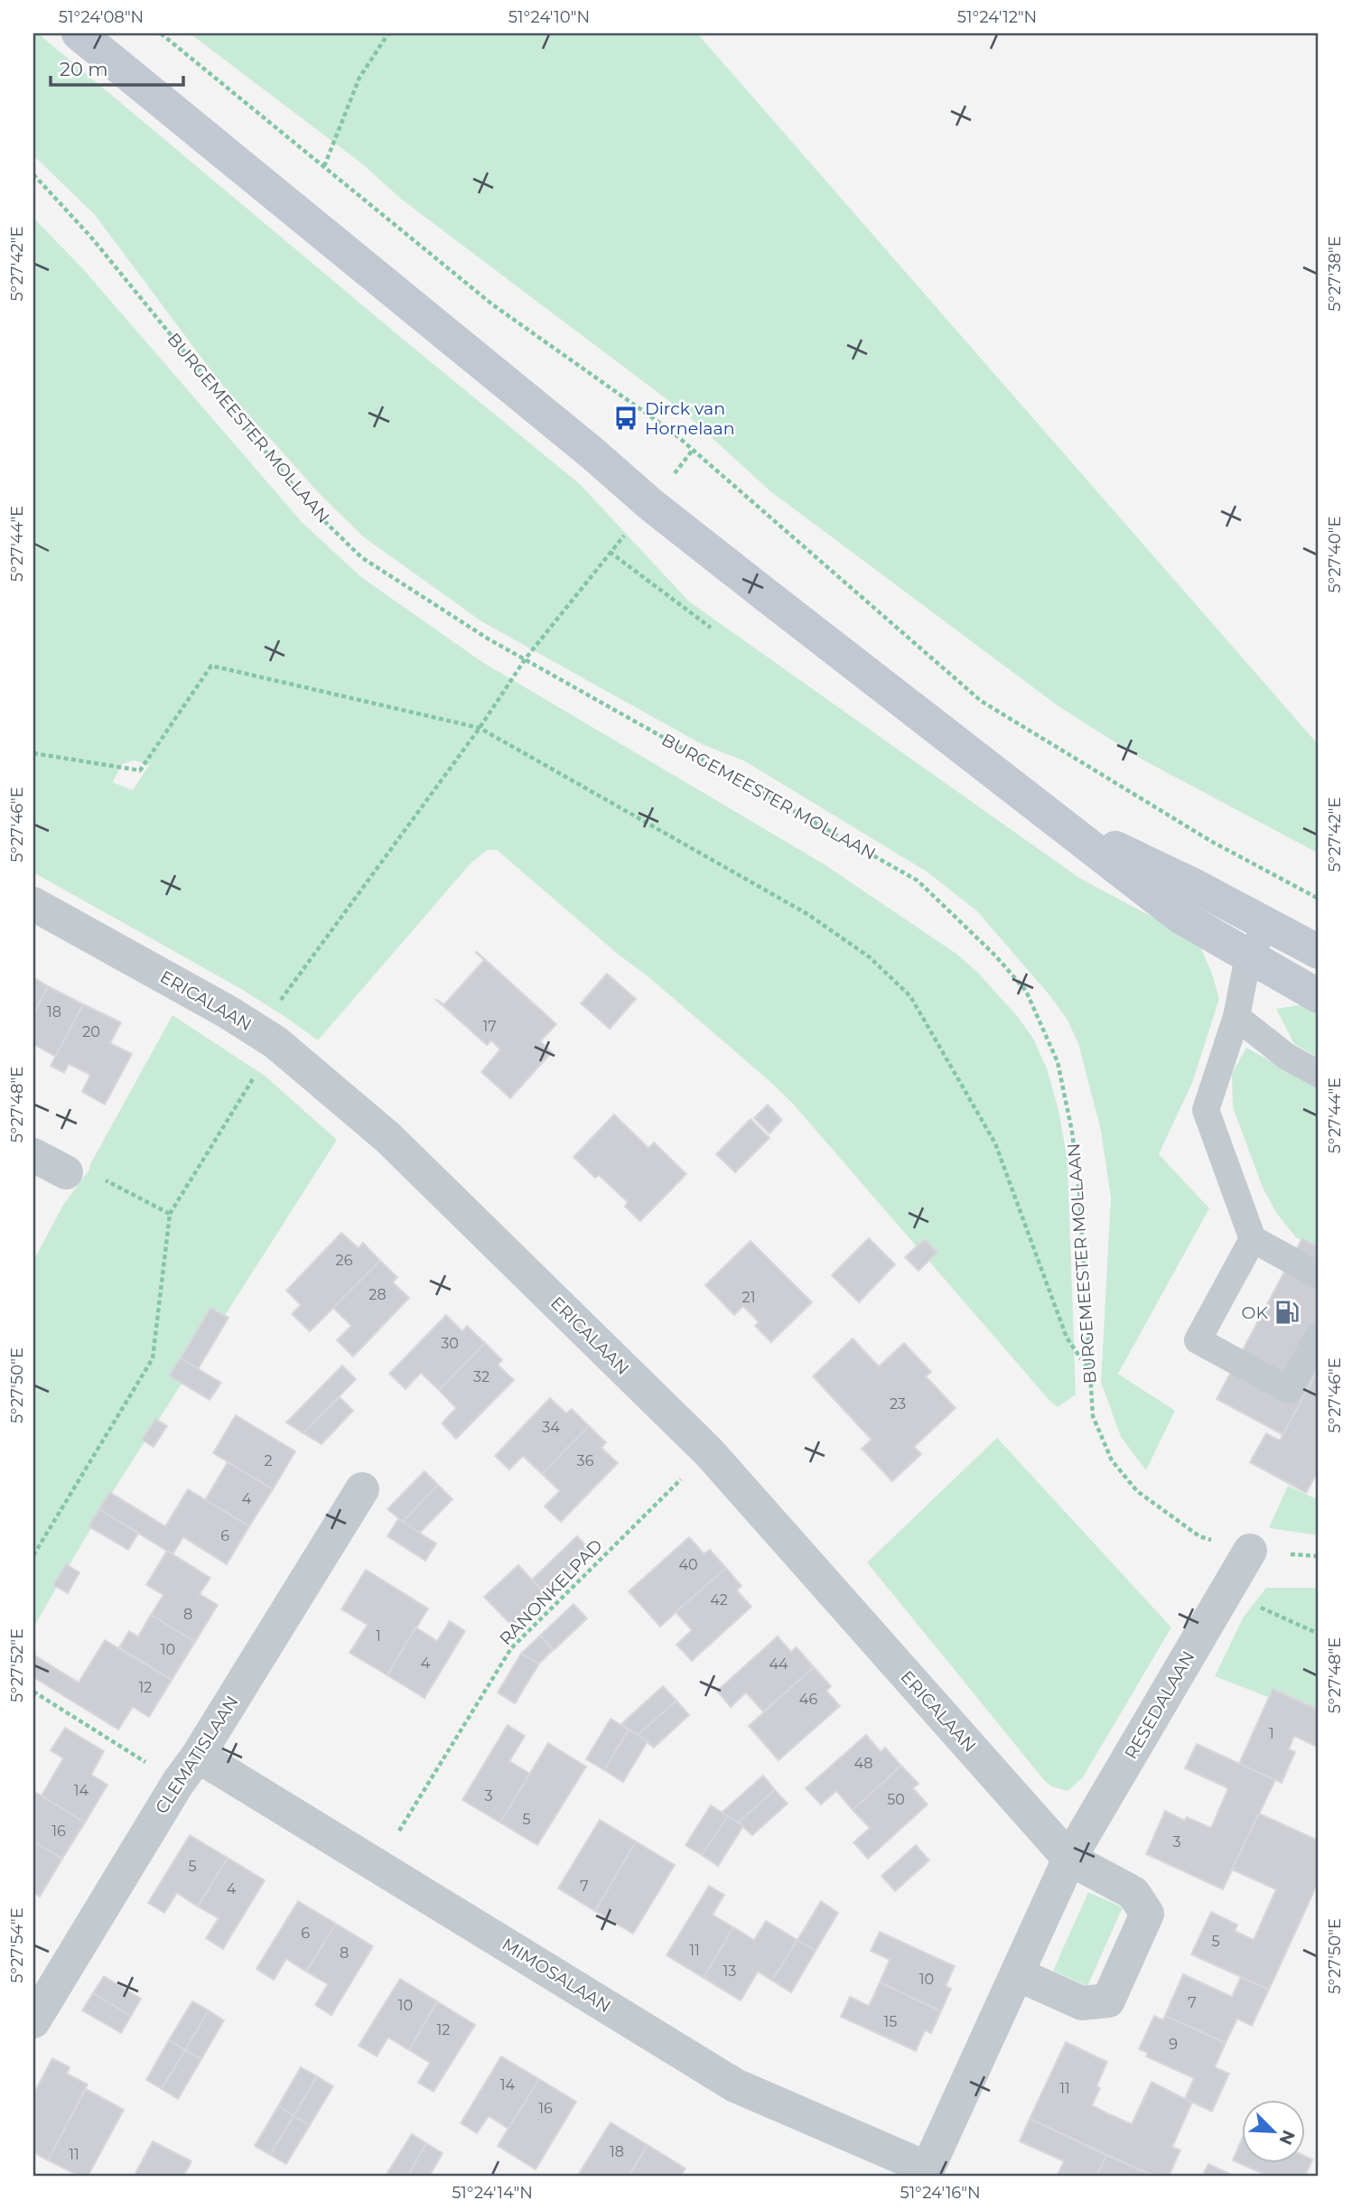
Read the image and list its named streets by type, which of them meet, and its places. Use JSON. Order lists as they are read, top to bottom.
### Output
{
  "streets": {
    "street": [
      "ERICALAAN",
      "RESEDALAAN",
      "CLEMATISLAAN",
      "MIMOSALAAN"
    ],
    "path": ["BURGEMEESTER MOLLAAN", "RANONKELPAD"]
  },
  "crossings": [
    ["BURGEMEESTER MOLLAAN", "RESEDALAAN"],
    ["ERICALAAN", "RANONKELPAD"],
    ["ERICALAAN", "RESEDALAAN"],
    ["RANONKELPAD", "MIMOSALAAN"],
    ["RESEDALAAN", "MIMOSALAAN"],
    ["CLEMATISLAAN", "MIMOSALAAN"]
  ],
  "places": {
    "bus stop": ["Dirck van Hornelaan"],
    "fuel station": ["OK"]
  },
  "house_numbers": [
    "18",
    "17",
    "20",
    "26",
    "28",
    "21",
    "30",
    "32",
    "23",
    "34",
    "2",
    "36",
    "4",
    "6",
    "40",
    "42",
    "8",
    "1",
    "10",
    "4",
    "44",
    "12",
    "46",
    "1",
    "48",
    "14",
    "3",
    "50",
    "5",
    "16",
    "3",
    "5",
    "7",
    "4",
    "6",
    "5",
    "11",
    "8",
    "13",
    "10",
    "7",
    "10",
    "15",
    "12",
    "9",
    "14",
    "11",
    "16",
    "18",
    "11"
  ],
  "scale_bar": "20 m",
  "north": "bottom right",
  "coordinates": [
    "51°24'08\"N",
    "51°24'10\"N",
    "51°24'12\"N",
    "5°27'42\"E",
    "5°27'38\"E",
    "5°27'44\"E",
    "5°27'40\"E",
    "5°27'46\"E",
    "5°27'48\"E",
    "5°27'50\"E",
    "5°27'52\"E",
    "5°27'54\"E",
    "51°24'14\"N",
    "51°24'16\"N"
  ]
}
